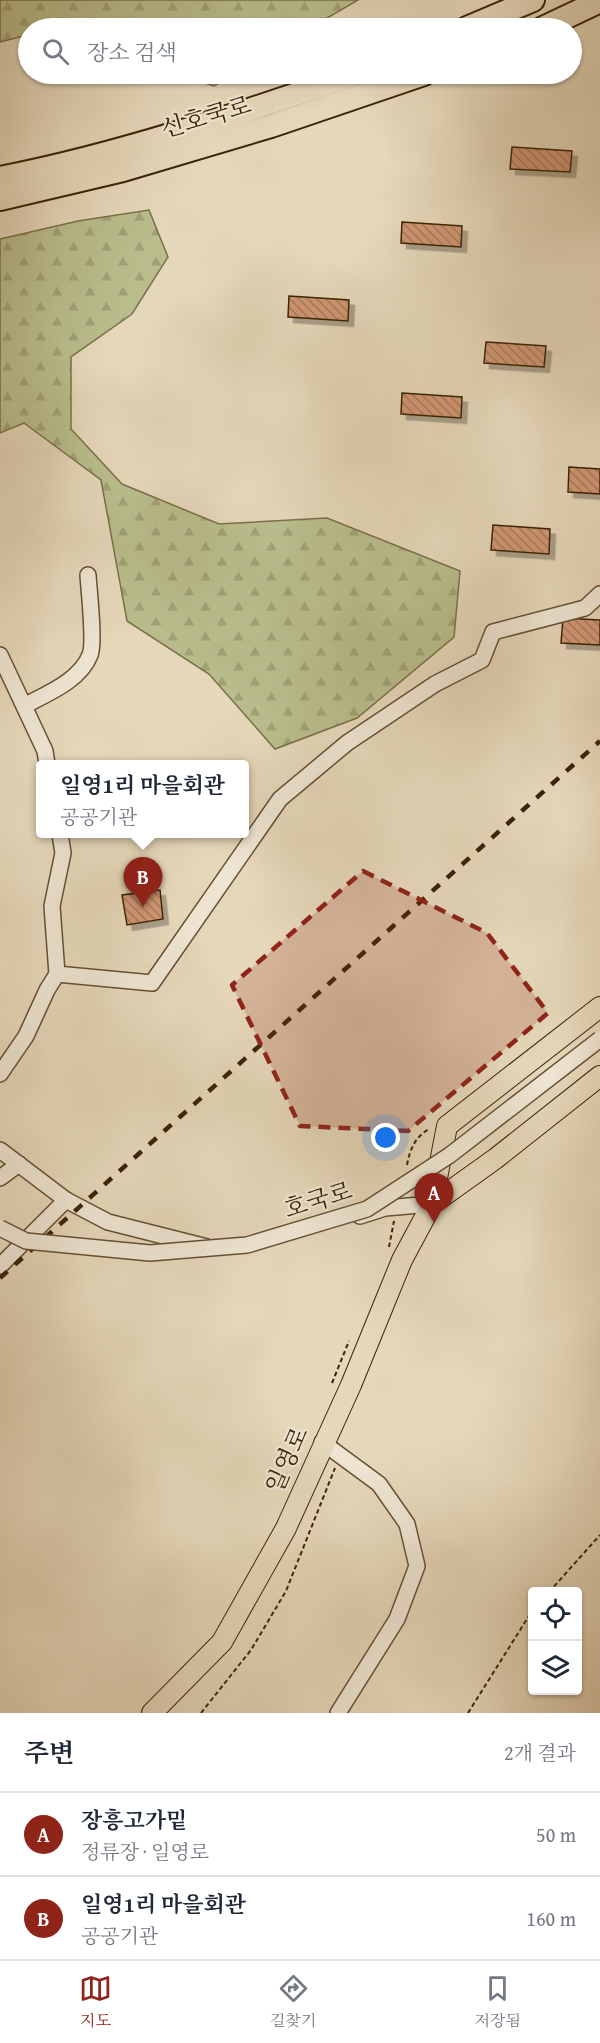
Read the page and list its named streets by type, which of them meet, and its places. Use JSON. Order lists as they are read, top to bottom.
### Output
{
  "streets": {
    "highway": ["신호국로"],
    "main road": ["일영로"],
    "street": ["호국로"]
  },
  "page": {
    "search": "장소 검색",
    "popup": ["일영1리 마을회관", "공공기관"],
    "pins": ["B", "A"],
    "heading": ["주변", "2개 결과"],
    "list": [
      {
        "mark": "A",
        "name": "장흥고가밑",
        "note": "정류장 · 일영로",
        "value": "50 m"
      },
      {
        "mark": "B",
        "name": "일영1리 마을회관",
        "note": "공공기관",
        "value": "160 m"
      }
    ],
    "nav": ["지도", "길찾기", "저장됨"]
  }
}
